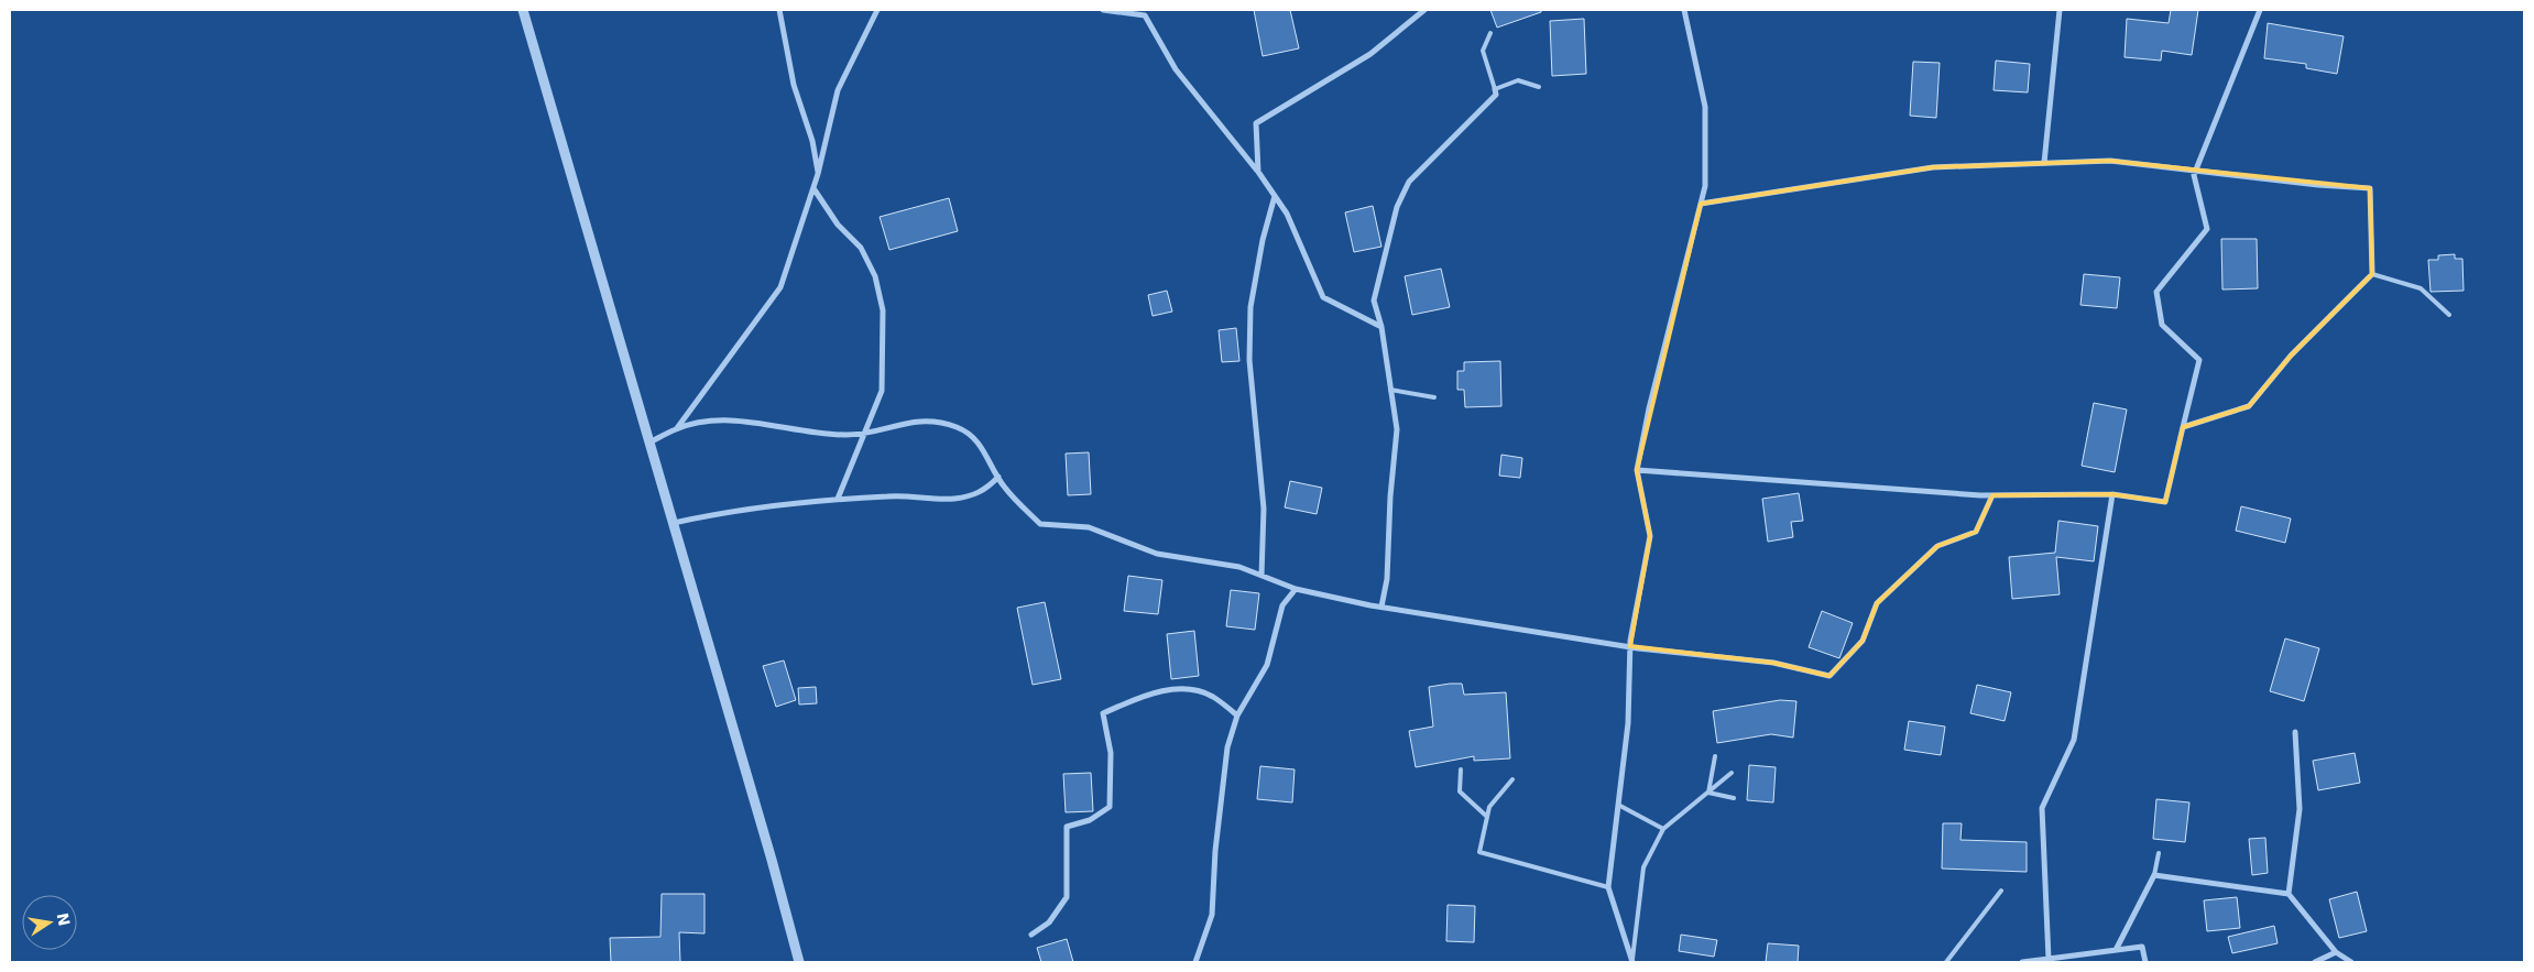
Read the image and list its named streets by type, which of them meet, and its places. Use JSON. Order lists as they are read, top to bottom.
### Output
{
  "north": "right"
}
